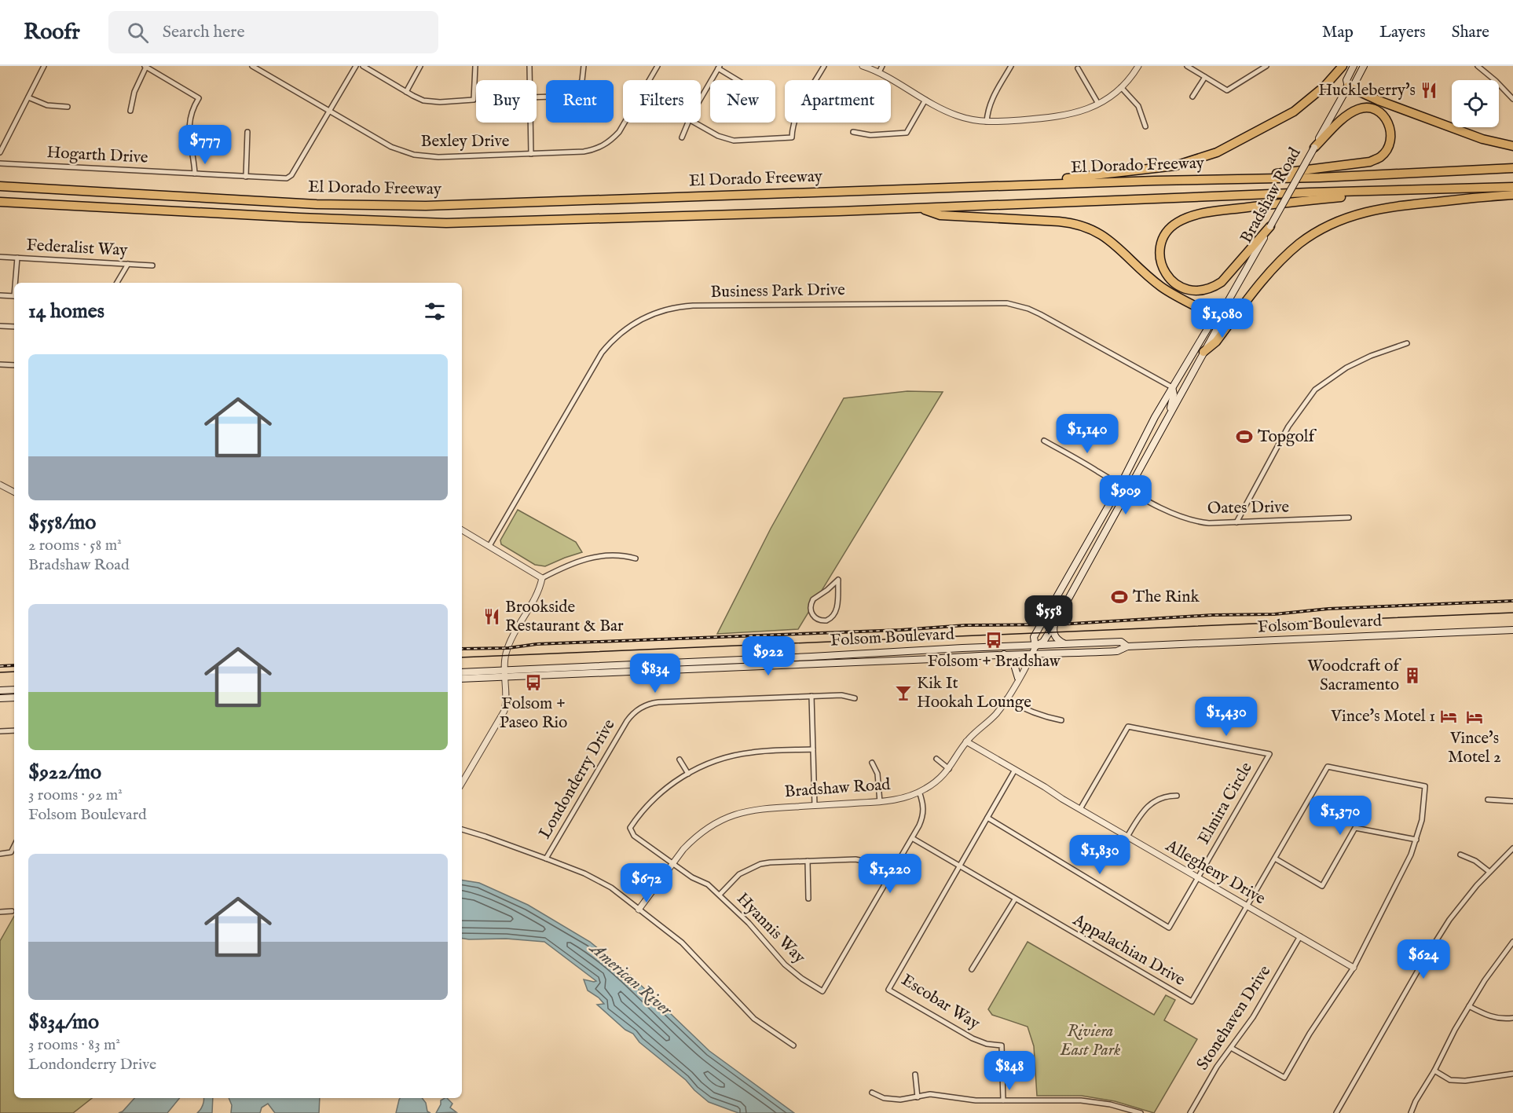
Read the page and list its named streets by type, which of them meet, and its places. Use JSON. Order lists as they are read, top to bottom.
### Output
{
  "streets": {
    "highway": ["El Dorado Freeway"],
    "main road": ["Bradshaw Road", "Folsom Boulevard"],
    "street": [
      "Bexley Drive",
      "Hogarth Drive",
      "Federalist Way",
      "Business Park Drive",
      "Oates Drive",
      "Londonderry Drive",
      "Elmira Circle",
      "Allegheny Drive",
      "Hyannis Way",
      "Appalachian Drive",
      "Escobar Way",
      "Stonehaven Drive"
    ]
  },
  "crossings": [
    ["Bexley Drive", "Hogarth Drive"],
    ["Bradshaw Road", "Business Park Drive"],
    ["Bradshaw Road", "Oates Drive"],
    ["Bradshaw Road", "Folsom Boulevard"],
    ["Bradshaw Road", "Allegheny Drive"],
    ["Bradshaw Road", "Hyannis Way"],
    ["Elmira Circle", "Allegheny Drive"],
    ["Allegheny Drive", "Appalachian Drive"],
    ["Allegheny Drive", "Escobar Way"],
    ["Allegheny Drive", "Stonehaven Drive"],
    ["Hyannis Way", "Appalachian Drive"],
    ["Appalachian Drive", "Escobar Way"],
    ["Appalachian Drive", "Stonehaven Drive"]
  ],
  "water": ["American River"],
  "parks": ["Riviera East Park"],
  "places": {
    "restaurant": ["Huckleberry's", "Brookside Restaurant & Bar"],
    "sports": ["Topgolf", "The Rink"],
    "bus stop": ["Folsom + Bradshaw", "Folsom + Paseo Rio"],
    "building": ["Woodcraft of Sacramento"],
    "bar": ["Kik It Hookah Lounge"],
    "hotel": ["Vince's Motel 1", "Vince's Motel 2"]
  },
  "page": {
    "header": "Roofr",
    "search": "Search here",
    "nav": ["Map", "Layers", "Share"],
    "chip": [
      "Buy",
      "Rent",
      "Filters",
      "New",
      "Apartment"
    ],
    "price": [
      "$777",
      "$1,080",
      "$1,140",
      "$909",
      "$558",
      "$922",
      "$834",
      "$1,430",
      "$1,370",
      "$1,830",
      "$1,220",
      "$672",
      "$624",
      "$848"
    ],
    "heading": "14 homes",
    "list": [
      {
        "name": "$558/mo",
        "note": "2 rooms · 58 m² · Bradshaw Road"
      },
      {
        "name": "$922/mo",
        "note": "3 rooms · 92 m² · Folsom Boulevard"
      },
      {
        "name": "$834/mo",
        "note": "3 rooms · 83 m² · Londonderry Drive"
      }
    ]
  }
}
